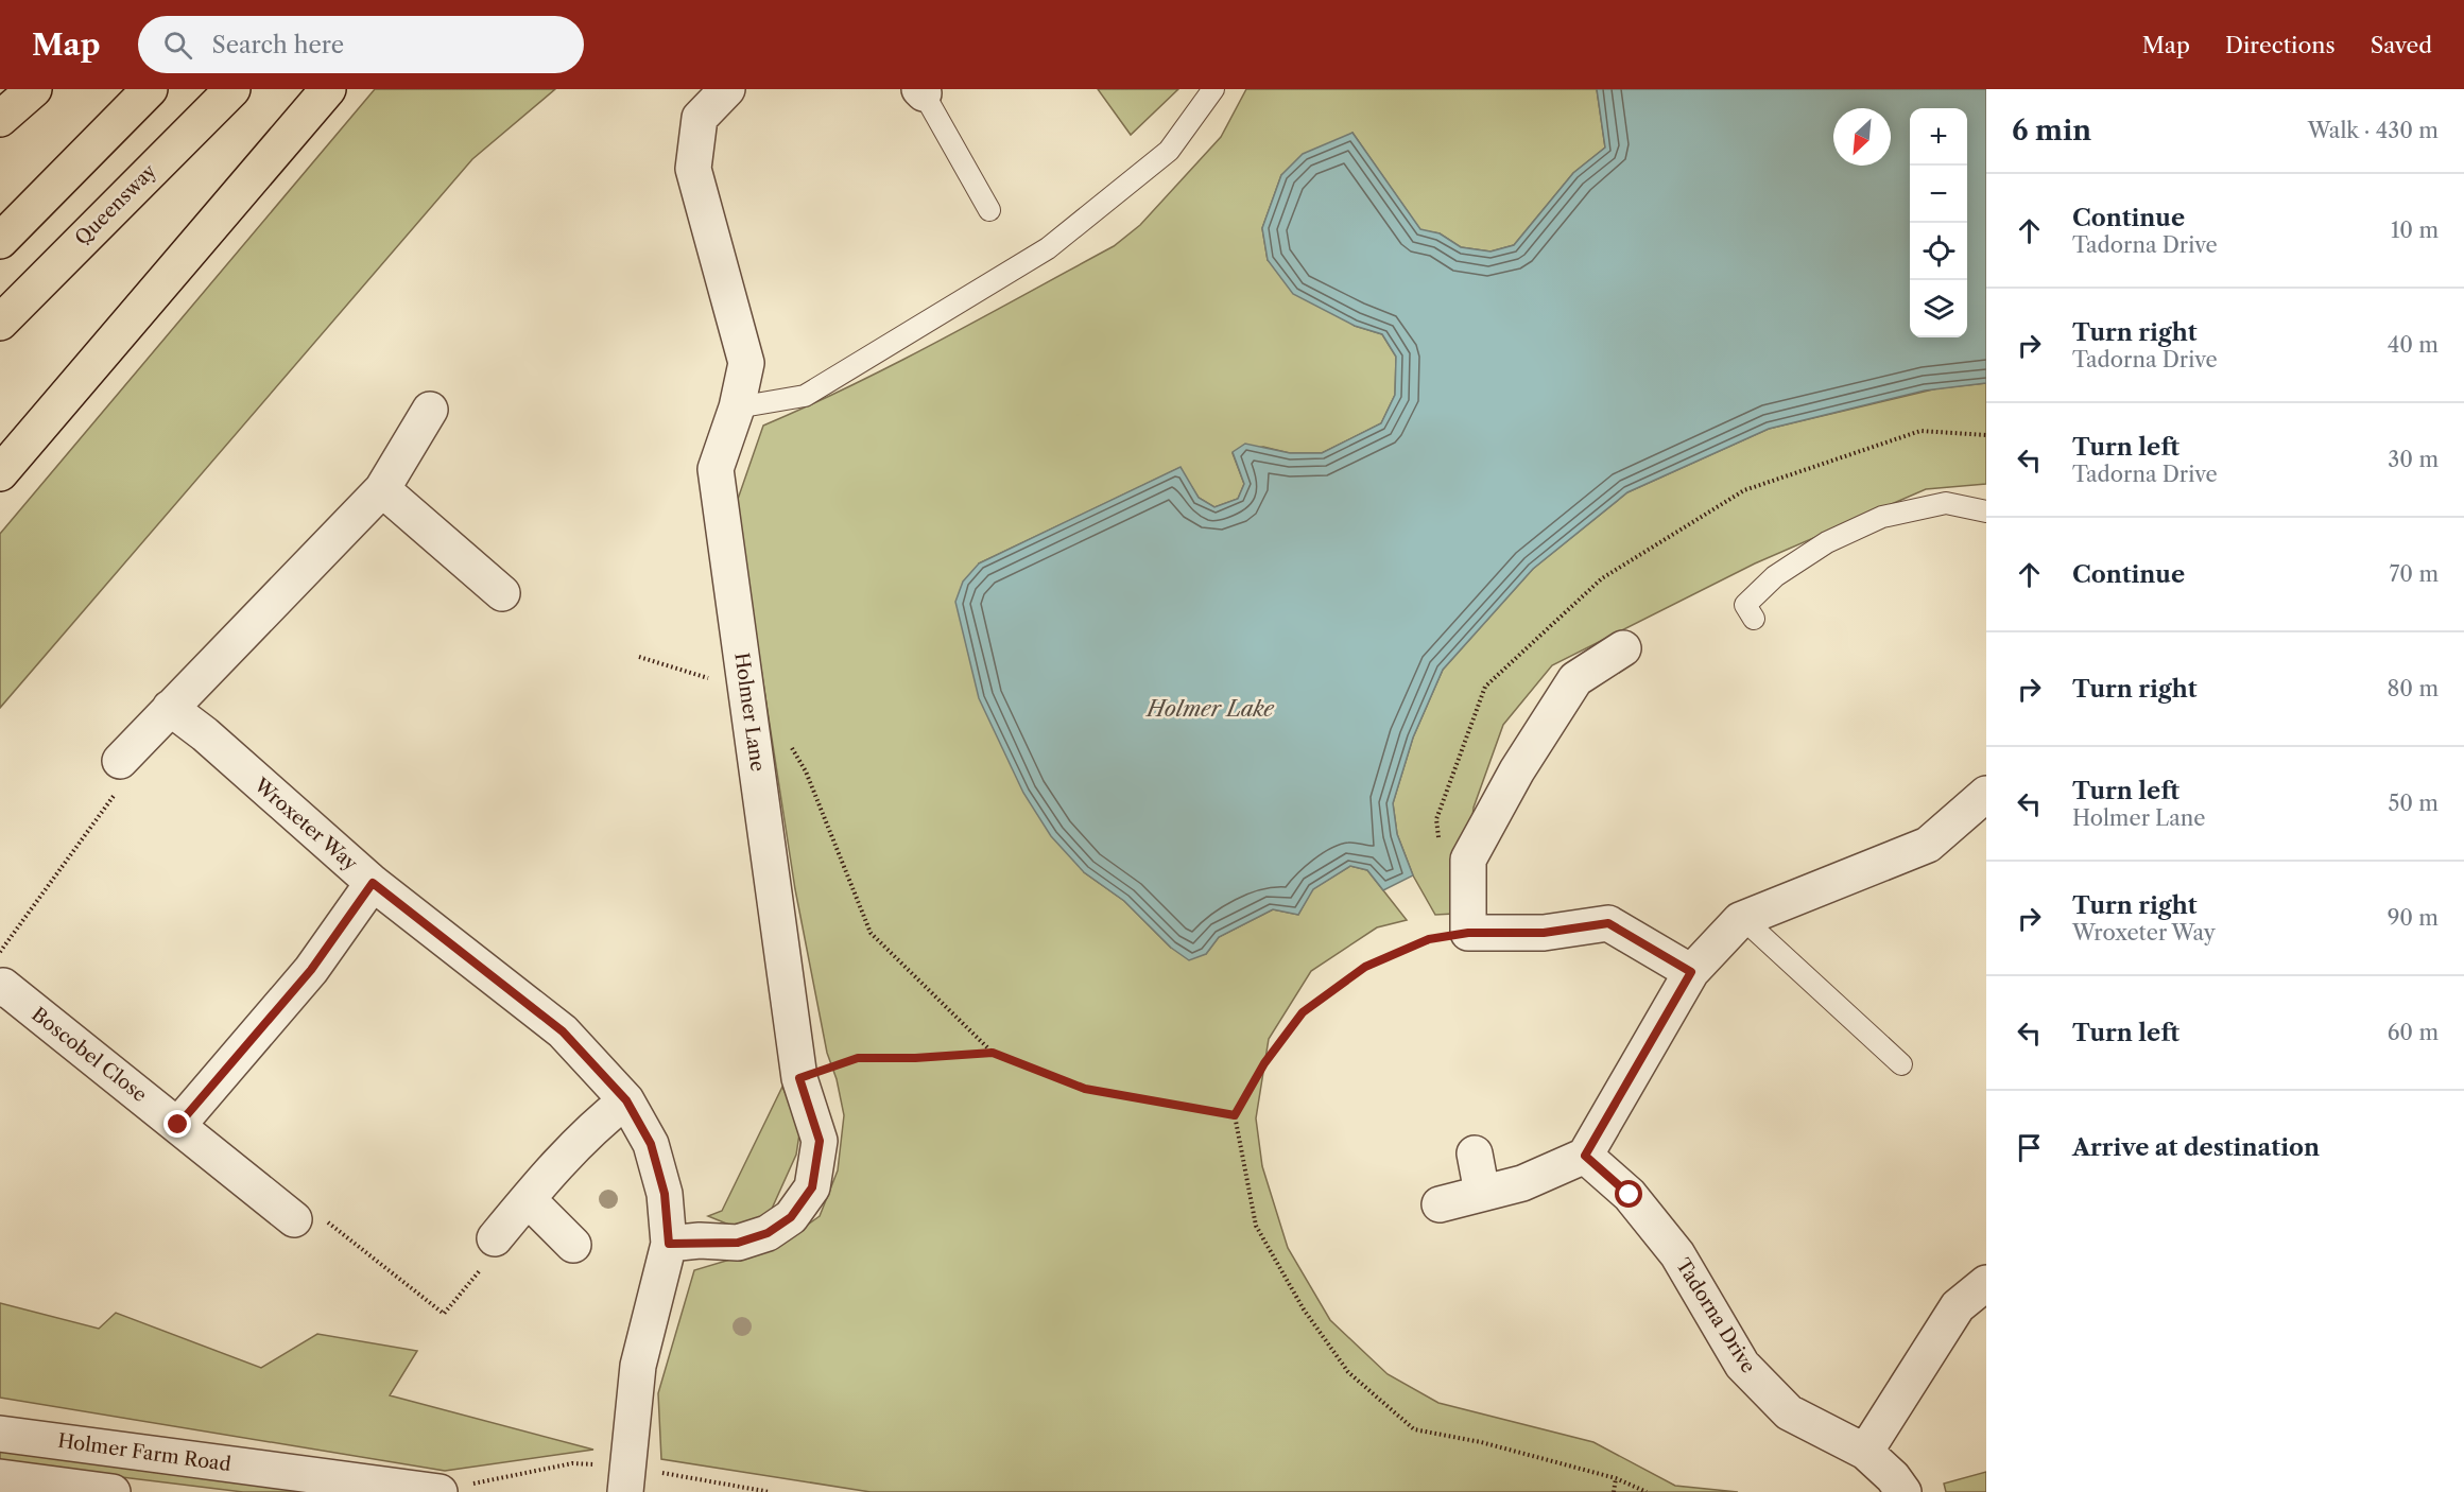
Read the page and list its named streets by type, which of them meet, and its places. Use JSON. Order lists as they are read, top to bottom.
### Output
{
  "streets": {
    "highway": ["Queensway"],
    "street": [
      "Holmer Lane",
      "Wroxeter Way",
      "Boscobel Close",
      "Tadorna Drive",
      "Holmer Farm Road"
    ]
  },
  "crossings": [
    ["Holmer Lane", "Wroxeter Way"]
  ],
  "water": ["Holmer Lake"],
  "north": "bottom left",
  "page": {
    "header": "Map",
    "search": "Search here",
    "nav": ["Map", "Directions", "Saved"],
    "heading": ["6 min", "Walk · 430 m"],
    "map_buttons": ["+", "−"],
    "list": [
      ["Continue", "Tadorna Drive", "10 m"],
      ["Turn right", "Tadorna Drive", "40 m"],
      ["Turn left", "Tadorna Drive", "30 m"],
      ["Continue", "70 m"],
      ["Turn right", "80 m"],
      ["Turn left", "Holmer Lane", "50 m"],
      ["Turn right", "Wroxeter Way", "90 m"],
      ["Turn left", "60 m"],
      "Arrive at destination"
    ]
  }
}
